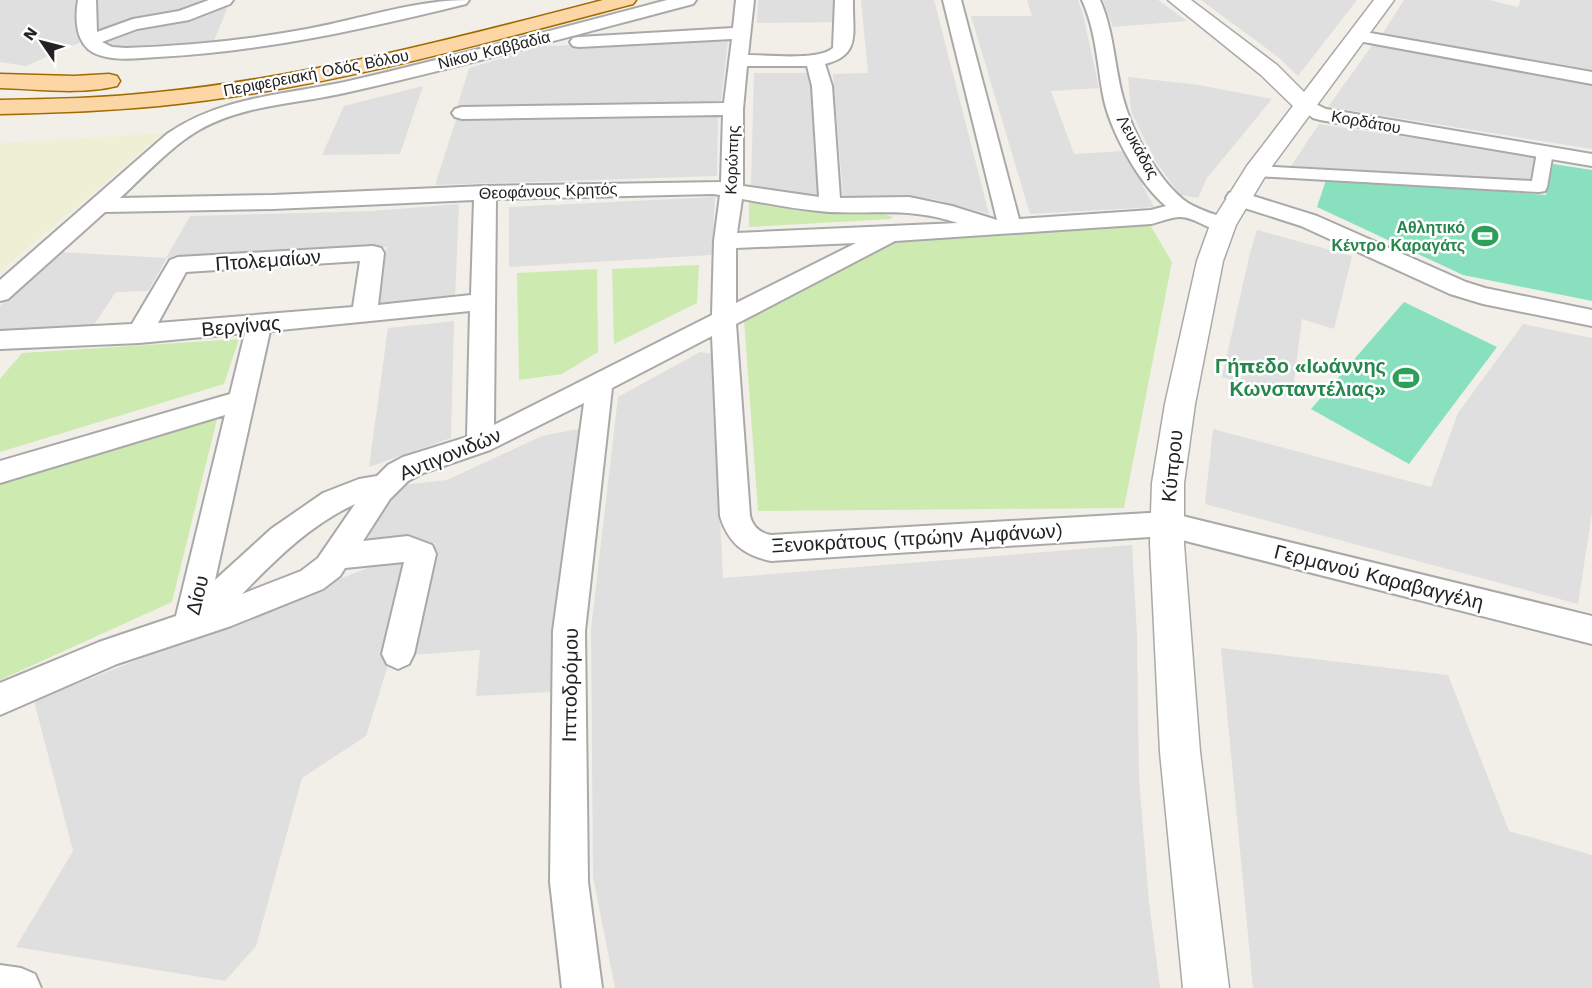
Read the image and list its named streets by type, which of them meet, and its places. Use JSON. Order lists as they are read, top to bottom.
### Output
{
  "streets": {
    "main road": ["Περιφερειακή Οδός Βόλου"],
    "street": [
      "Νίκου Καββαδία",
      "Κορδάτου",
      "Λευκάδας",
      "Κορώπης",
      "Θεοφάνους Κρητός",
      "Πτολεμαίων",
      "Βεργίνας",
      "Αντιγονιδών",
      "Κύπρου",
      "Ξενοκράτους (πρώην Αμφάνων)",
      "Γερμανού Καραβαγγέλη",
      "Δίου",
      "Ιπποδρόμου"
    ]
  },
  "crossings": [
    ["Νίκου Καββαδία", "Θεοφάνους Κρητός"],
    ["Κορδάτου", "Κύπρου"],
    ["Λευκάδας", "Θεοφάνους Κρητός"],
    ["Λευκάδας", "Κύπρου"],
    ["Κορώπης", "Θεοφάνους Κρητός"],
    ["Κορώπης", "Αντιγονιδών"],
    ["Κορώπης", "Ξενοκράτους (πρώην Αμφάνων)"],
    ["Θεοφάνους Κρητός", "Αντιγονιδών"],
    ["Πτολεμαίων", "Βεργίνας"],
    ["Βεργίνας", "Δίου"],
    ["Αντιγονιδών", "Ξενοκράτους (πρώην Αμφάνων)"],
    ["Αντιγονιδών", "Δίου"],
    ["Αντιγονιδών", "Ιπποδρόμου"],
    ["Κύπρου", "Ξενοκράτους (πρώην Αμφάνων)"],
    ["Κύπρου", "Γερμανού Καραβαγγέλη"],
    ["Ξενοκράτους (πρώην Αμφάνων)", "Γερμανού Καραβαγγέλη"]
  ],
  "places": {
    "sports": ["Αθλητικό Κέντρο Καραγάτς", "Γήπεδο «Ιωάννης Κωνσταντέλιας»"]
  },
  "north": "top left"
}
